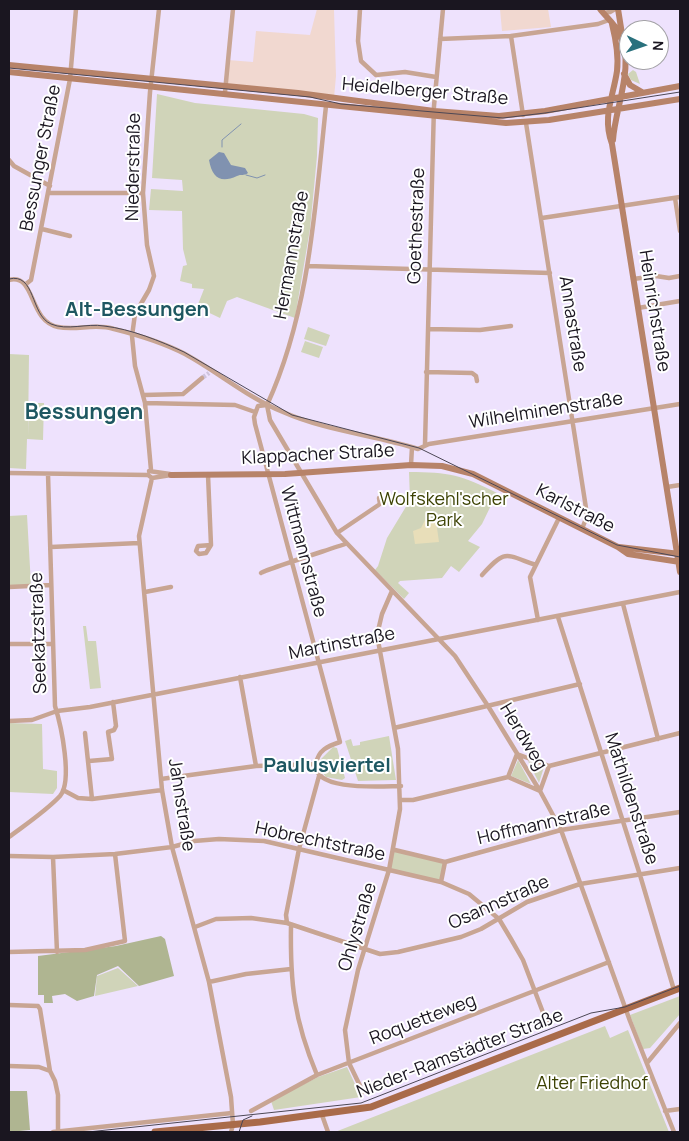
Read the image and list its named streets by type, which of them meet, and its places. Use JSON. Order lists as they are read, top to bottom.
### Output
{
  "streets": {
    "main road": [
      "Heidelberger Straße",
      "Heinrichstraße",
      "Klappacher Straße",
      "Karlstraße",
      "Nieder-Ramstädter Straße"
    ],
    "street": [
      "Bessunger Straße",
      "Niederstraße",
      "Goethestraße",
      "Hermannstraße",
      "Annastraße",
      "Wilhelminenstraße",
      "Wittmannstraße",
      "Seekatzstraße",
      "Martinstraße",
      "Herdweg",
      "Mathildenstraße",
      "Jahnstraße",
      "Hoffmannstraße",
      "Hobrechtstraße",
      "Osannstraße",
      "Ohlystraße",
      "Roquetteweg"
    ]
  },
  "crossings": [
    ["Heidelberger Straße", "Bessunger Straße"],
    ["Heidelberger Straße", "Niederstraße"],
    ["Heidelberger Straße", "Goethestraße"],
    ["Heidelberger Straße", "Hermannstraße"],
    ["Heidelberger Straße", "Heinrichstraße"],
    ["Heidelberger Straße", "Annastraße"],
    ["Niederstraße", "Jahnstraße"],
    ["Goethestraße", "Wilhelminenstraße"],
    ["Hermannstraße", "Herdweg"],
    ["Heinrichstraße", "Wilhelminenstraße"],
    ["Heinrichstraße", "Karlstraße"],
    ["Annastraße", "Wilhelminenstraße"],
    ["Annastraße", "Karlstraße"],
    ["Klappacher Straße", "Karlstraße"],
    ["Klappacher Straße", "Wittmannstraße"],
    ["Klappacher Straße", "Seekatzstraße"],
    ["Klappacher Straße", "Herdweg"],
    ["Klappacher Straße", "Jahnstraße"],
    ["Wittmannstraße", "Martinstraße"],
    ["Seekatzstraße", "Martinstraße"],
    ["Martinstraße", "Herdweg"],
    ["Martinstraße", "Mathildenstraße"],
    ["Martinstraße", "Jahnstraße"],
    ["Martinstraße", "Ohlystraße"],
    ["Herdweg", "Hoffmannstraße"],
    ["Herdweg", "Osannstraße"],
    ["Herdweg", "Ohlystraße"],
    ["Herdweg", "Roquetteweg"],
    ["Herdweg", "Nieder-Ramstädter Straße"],
    ["Mathildenstraße", "Hoffmannstraße"],
    ["Mathildenstraße", "Osannstraße"],
    ["Mathildenstraße", "Nieder-Ramstädter Straße"],
    ["Jahnstraße", "Hobrechtstraße"],
    ["Jahnstraße", "Osannstraße"],
    ["Jahnstraße", "Nieder-Ramstädter Straße"],
    ["Hoffmannstraße", "Ohlystraße"],
    ["Hobrechtstraße", "Osannstraße"],
    ["Hobrechtstraße", "Ohlystraße"],
    ["Hobrechtstraße", "Roquetteweg"],
    ["Osannstraße", "Ohlystraße"],
    ["Ohlystraße", "Roquetteweg"]
  ],
  "districts": ["Alt-Bessungen", "Bessungen", "Paulusviertel"],
  "parks": ["Wolfskehl'scher Park", "Alter Friedhof"],
  "north": "right"
}
